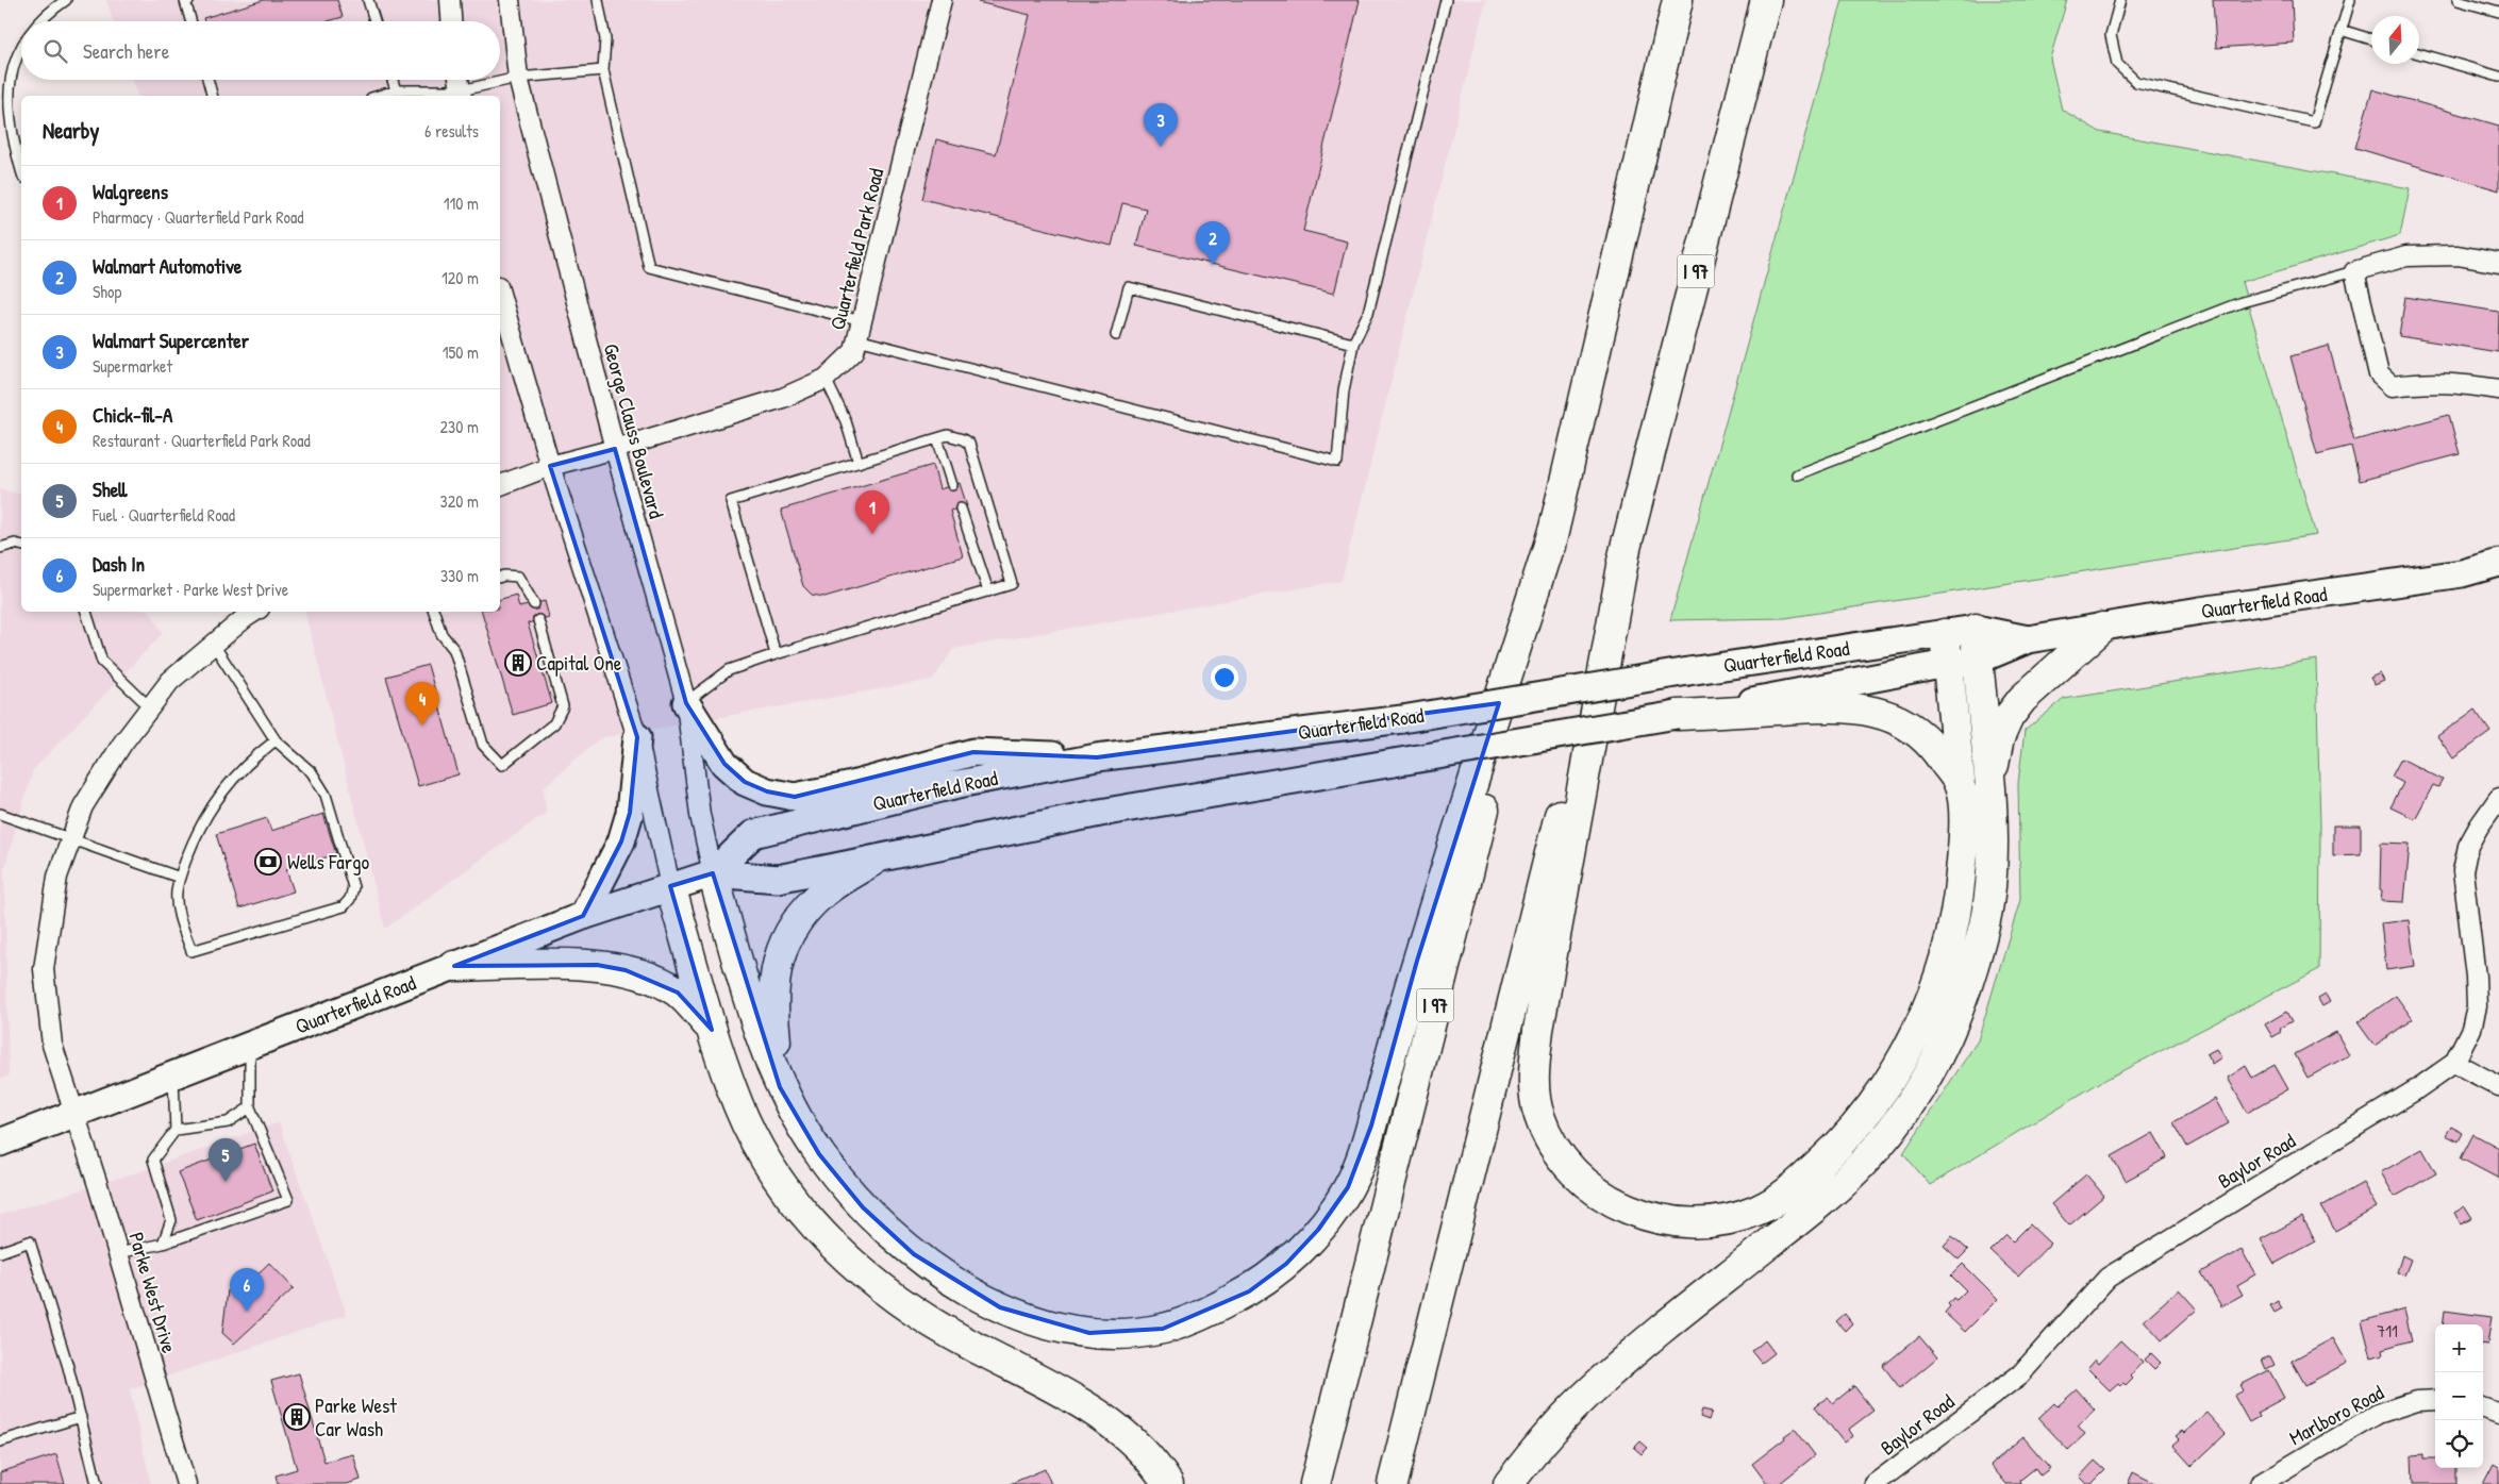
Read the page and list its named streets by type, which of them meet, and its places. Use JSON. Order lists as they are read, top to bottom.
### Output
{
  "streets": {
    "highway": ["I 97"],
    "main road": ["Quarterfield Road"],
    "street": [
      "Quarterfield Park Road",
      "George Clauss Boulevard",
      "Baylor Road",
      "Parke West Drive",
      "Marlboro Road"
    ]
  },
  "crossings": [
    ["Quarterfield Park Road", "George Clauss Boulevard"],
    ["George Clauss Boulevard", "Quarterfield Road"],
    ["Quarterfield Road", "Parke West Drive"]
  ],
  "places": {
    "building": ["Capital One", "Parke West Car Wash"],
    "bank": ["Wells Fargo"]
  },
  "house_numbers": ["711"],
  "north": "top",
  "page": {
    "search": "Search here",
    "heading": ["Nearby", "6 results"],
    "pins": [
      "3",
      "2",
      "1",
      "4",
      "5",
      "6"
    ],
    "list": [
      {
        "mark": "1",
        "name": "Walgreens",
        "note": "Pharmacy · Quarterfield Park Road",
        "value": "110 m"
      },
      {
        "mark": "2",
        "name": "Walmart Automotive",
        "note": "Shop",
        "value": "120 m"
      },
      {
        "mark": "3",
        "name": "Walmart Supercenter",
        "note": "Supermarket",
        "value": "150 m"
      },
      {
        "mark": "4",
        "name": "Chick-fil-A",
        "note": "Restaurant · Quarterfield Park Road",
        "value": "230 m"
      },
      {
        "mark": "5",
        "name": "Shell",
        "note": "Fuel · Quarterfield Road",
        "value": "320 m"
      },
      {
        "mark": "6",
        "name": "Dash In",
        "note": "Supermarket · Parke West Drive",
        "value": "330 m"
      }
    ],
    "map_buttons": ["+", "−"]
  }
}
